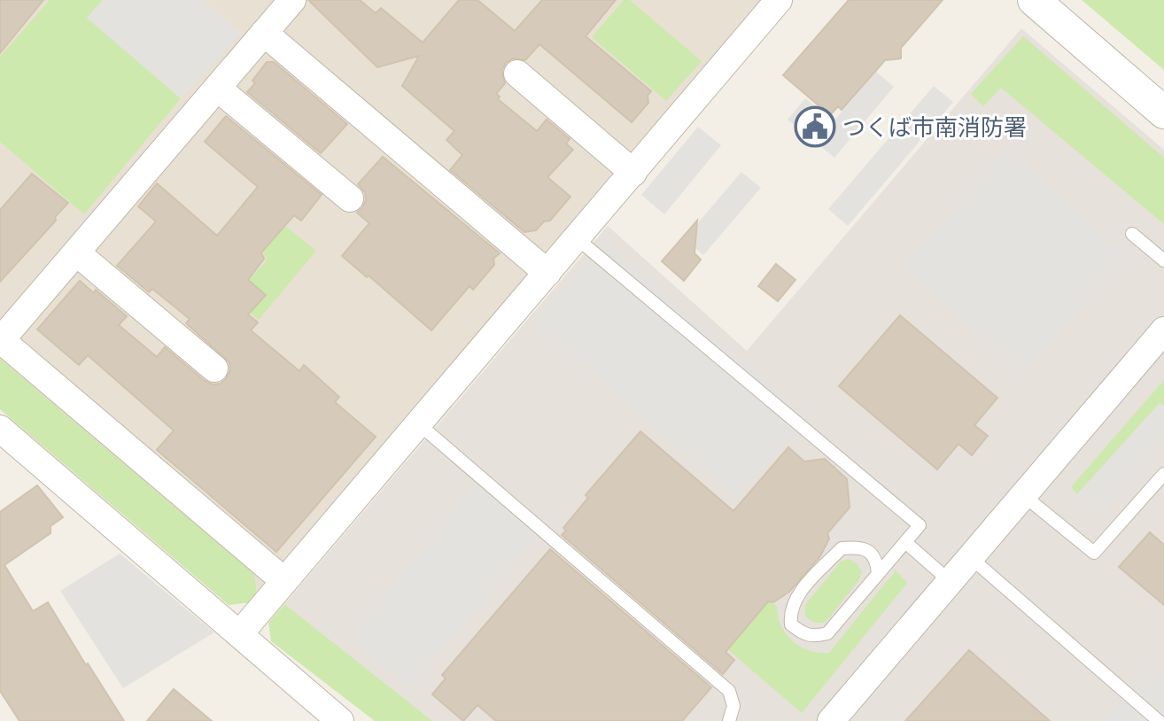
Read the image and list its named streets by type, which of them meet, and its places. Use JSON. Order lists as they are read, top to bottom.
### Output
{
  "places": {
    "public building": ["つくば市南消防署"]
  }
}
